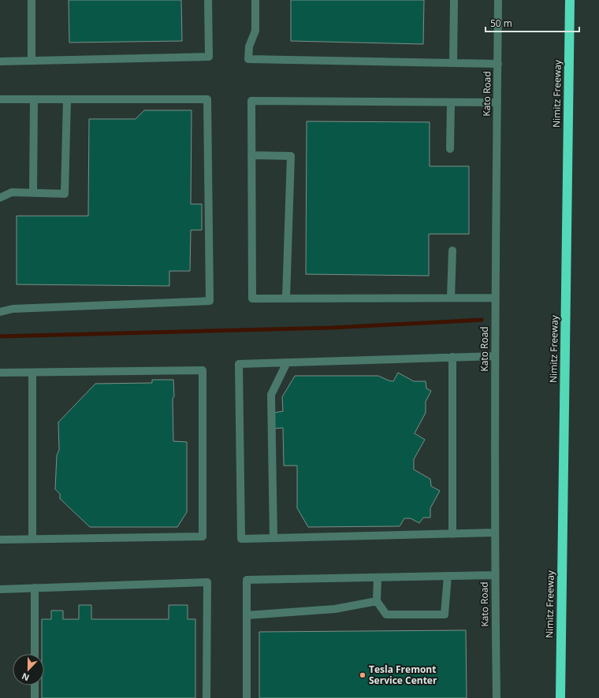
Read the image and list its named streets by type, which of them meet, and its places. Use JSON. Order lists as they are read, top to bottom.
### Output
{
  "streets": {
    "highway": ["Nimitz Freeway"],
    "street": ["Kato Road"]
  },
  "places": ["Tesla Fremont Service Center"],
  "scale_bar": "50 m",
  "north": "bottom"
}
